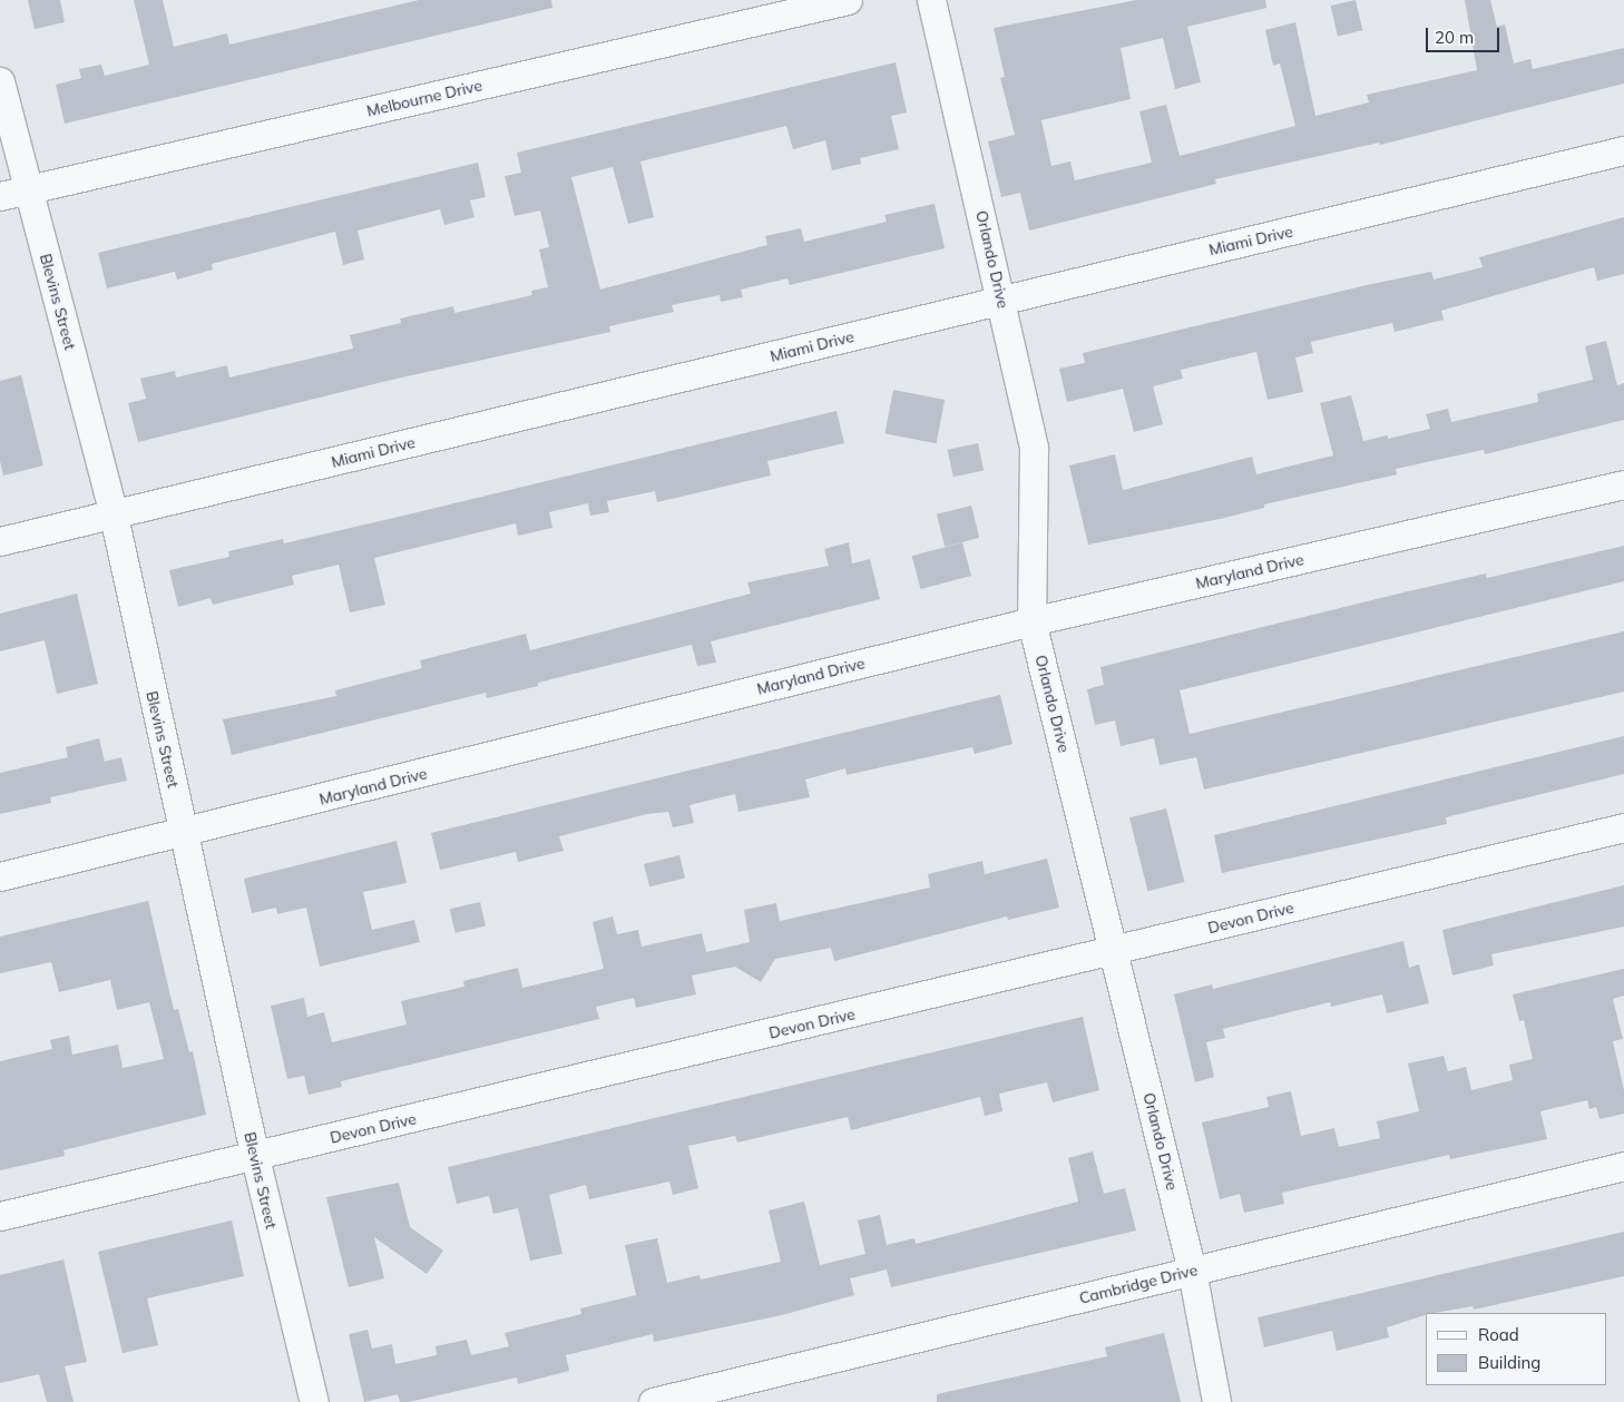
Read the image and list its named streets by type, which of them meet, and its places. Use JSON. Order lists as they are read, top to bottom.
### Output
{
  "streets": {
    "street": [
      "Melbourne Drive",
      "Miami Drive",
      "Orlando Drive",
      "Blevins Street",
      "Maryland Drive",
      "Devon Drive",
      "Cambridge Drive"
    ]
  },
  "crossings": [
    ["Melbourne Drive", "Blevins Street"],
    ["Miami Drive", "Orlando Drive"],
    ["Miami Drive", "Blevins Street"],
    ["Orlando Drive", "Maryland Drive"],
    ["Orlando Drive", "Devon Drive"],
    ["Orlando Drive", "Cambridge Drive"],
    ["Blevins Street", "Maryland Drive"],
    ["Blevins Street", "Devon Drive"]
  ],
  "legend": ["Road", "Building"],
  "scale_bar": "20 m"
}
